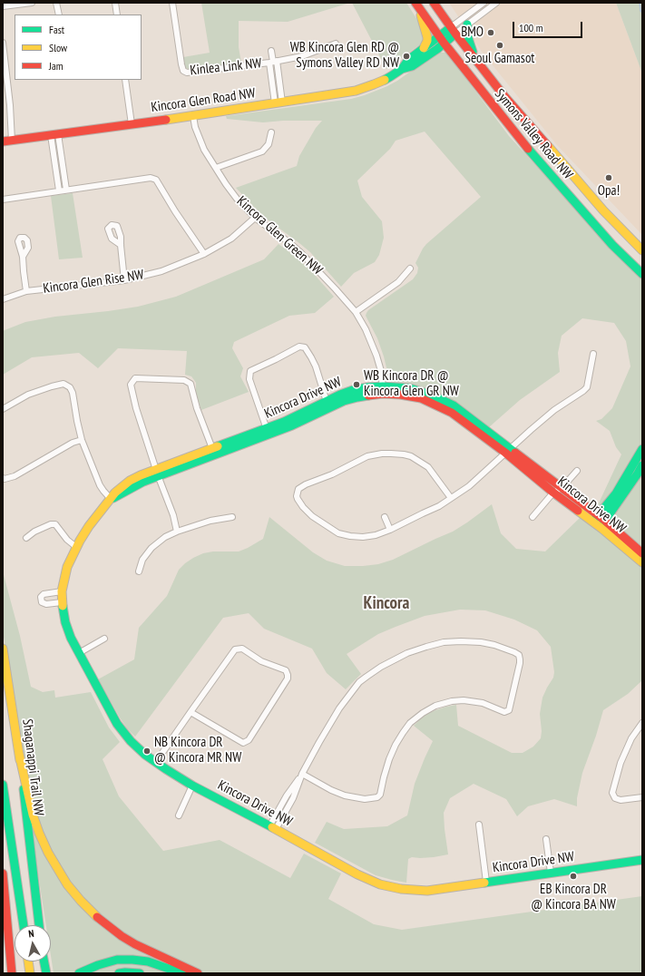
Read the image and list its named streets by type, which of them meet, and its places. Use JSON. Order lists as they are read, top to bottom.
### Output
{
  "streets": {
    "main road": [
      "Kincora Glen Road NW",
      "Symons Valley Road NW",
      "Kincora Drive NW",
      "Shaganappi Trail NW"
    ],
    "street": ["Kinlea Link NW", "Kincora Glen Green NW", "Kincora Glen Rise NW"]
  },
  "crossings": [
    ["Kincora Glen Road NW", "Symons Valley Road NW"],
    ["Kincora Glen Road NW", "Kincora Glen Green NW"],
    ["Kincora Glen Green NW", "Kincora Glen Rise NW"],
    ["Kincora Glen Green NW", "Kincora Drive NW"]
  ],
  "districts": ["Kincora"],
  "places": [
    "BMO",
    "Seoul Gamasot",
    "WB Kincora Glen RD @ Symons Valley RD NW",
    "Opa!",
    "WB Kincora DR @ Kincora Glen GR NW",
    "NB Kincora DR @ Kincora MR NW",
    "EB Kincora DR @ Kincora BA NW"
  ],
  "legend": ["Fast", "Slow", "Jam"],
  "scale_bar": "100 m",
  "north": "top"
}
